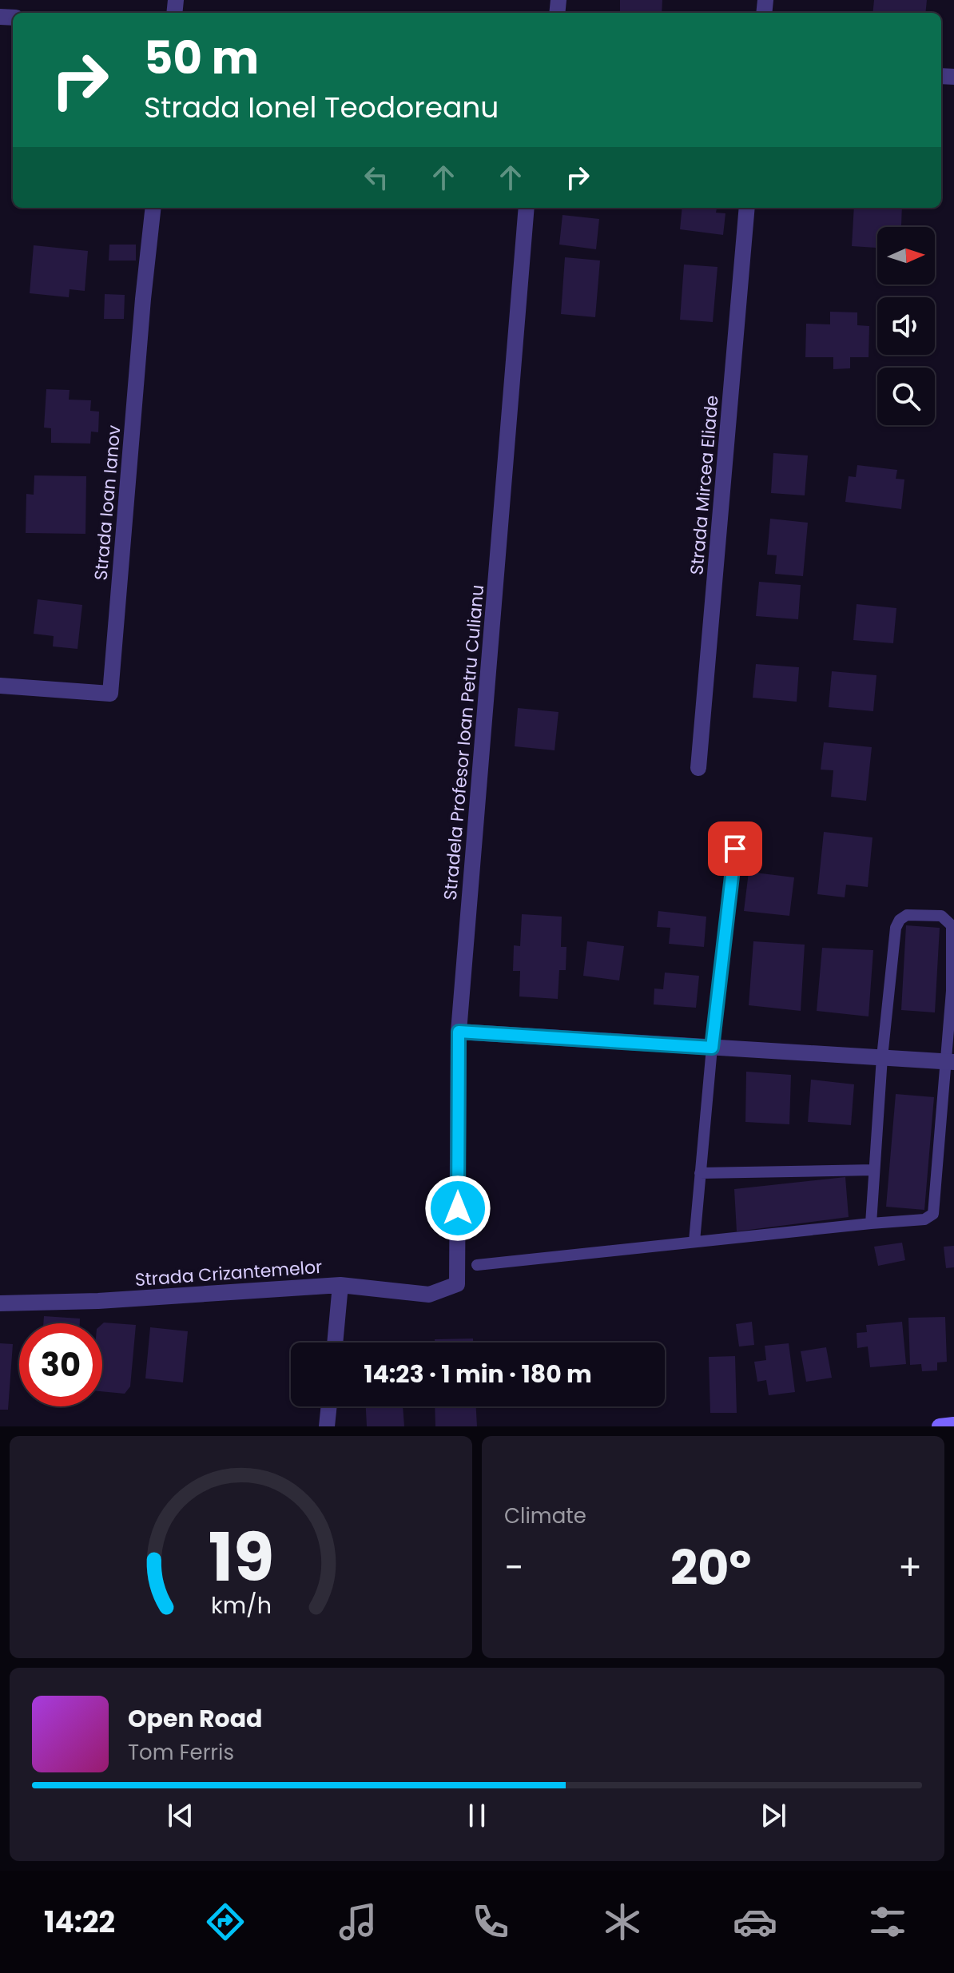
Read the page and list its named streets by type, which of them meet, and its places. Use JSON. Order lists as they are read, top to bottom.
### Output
{
  "streets": {
    "street": [
      "Strada Mircea Eliade",
      "Strada Ioan Ianov",
      "Stradela Profesor Ioan Petru Culianu",
      "Strada Crizantemelor"
    ]
  },
  "crossings": [
    ["Stradela Profesor Ioan Petru Culianu", "Strada Crizantemelor"]
  ],
  "north": "right",
  "page": {
    "turn": ["50 m", "Strada Ionel Teodoreanu"],
    "limit": "30",
    "trip": "14:23 · 1 min · 180 m",
    "tile": "Climate",
    "heat": ["−", "20°", "+"],
    "song": ["Open Road", "Tom Ferris"],
    "tabs": "14:22",
    "gauge": ["19", "km/h"]
  }
}
